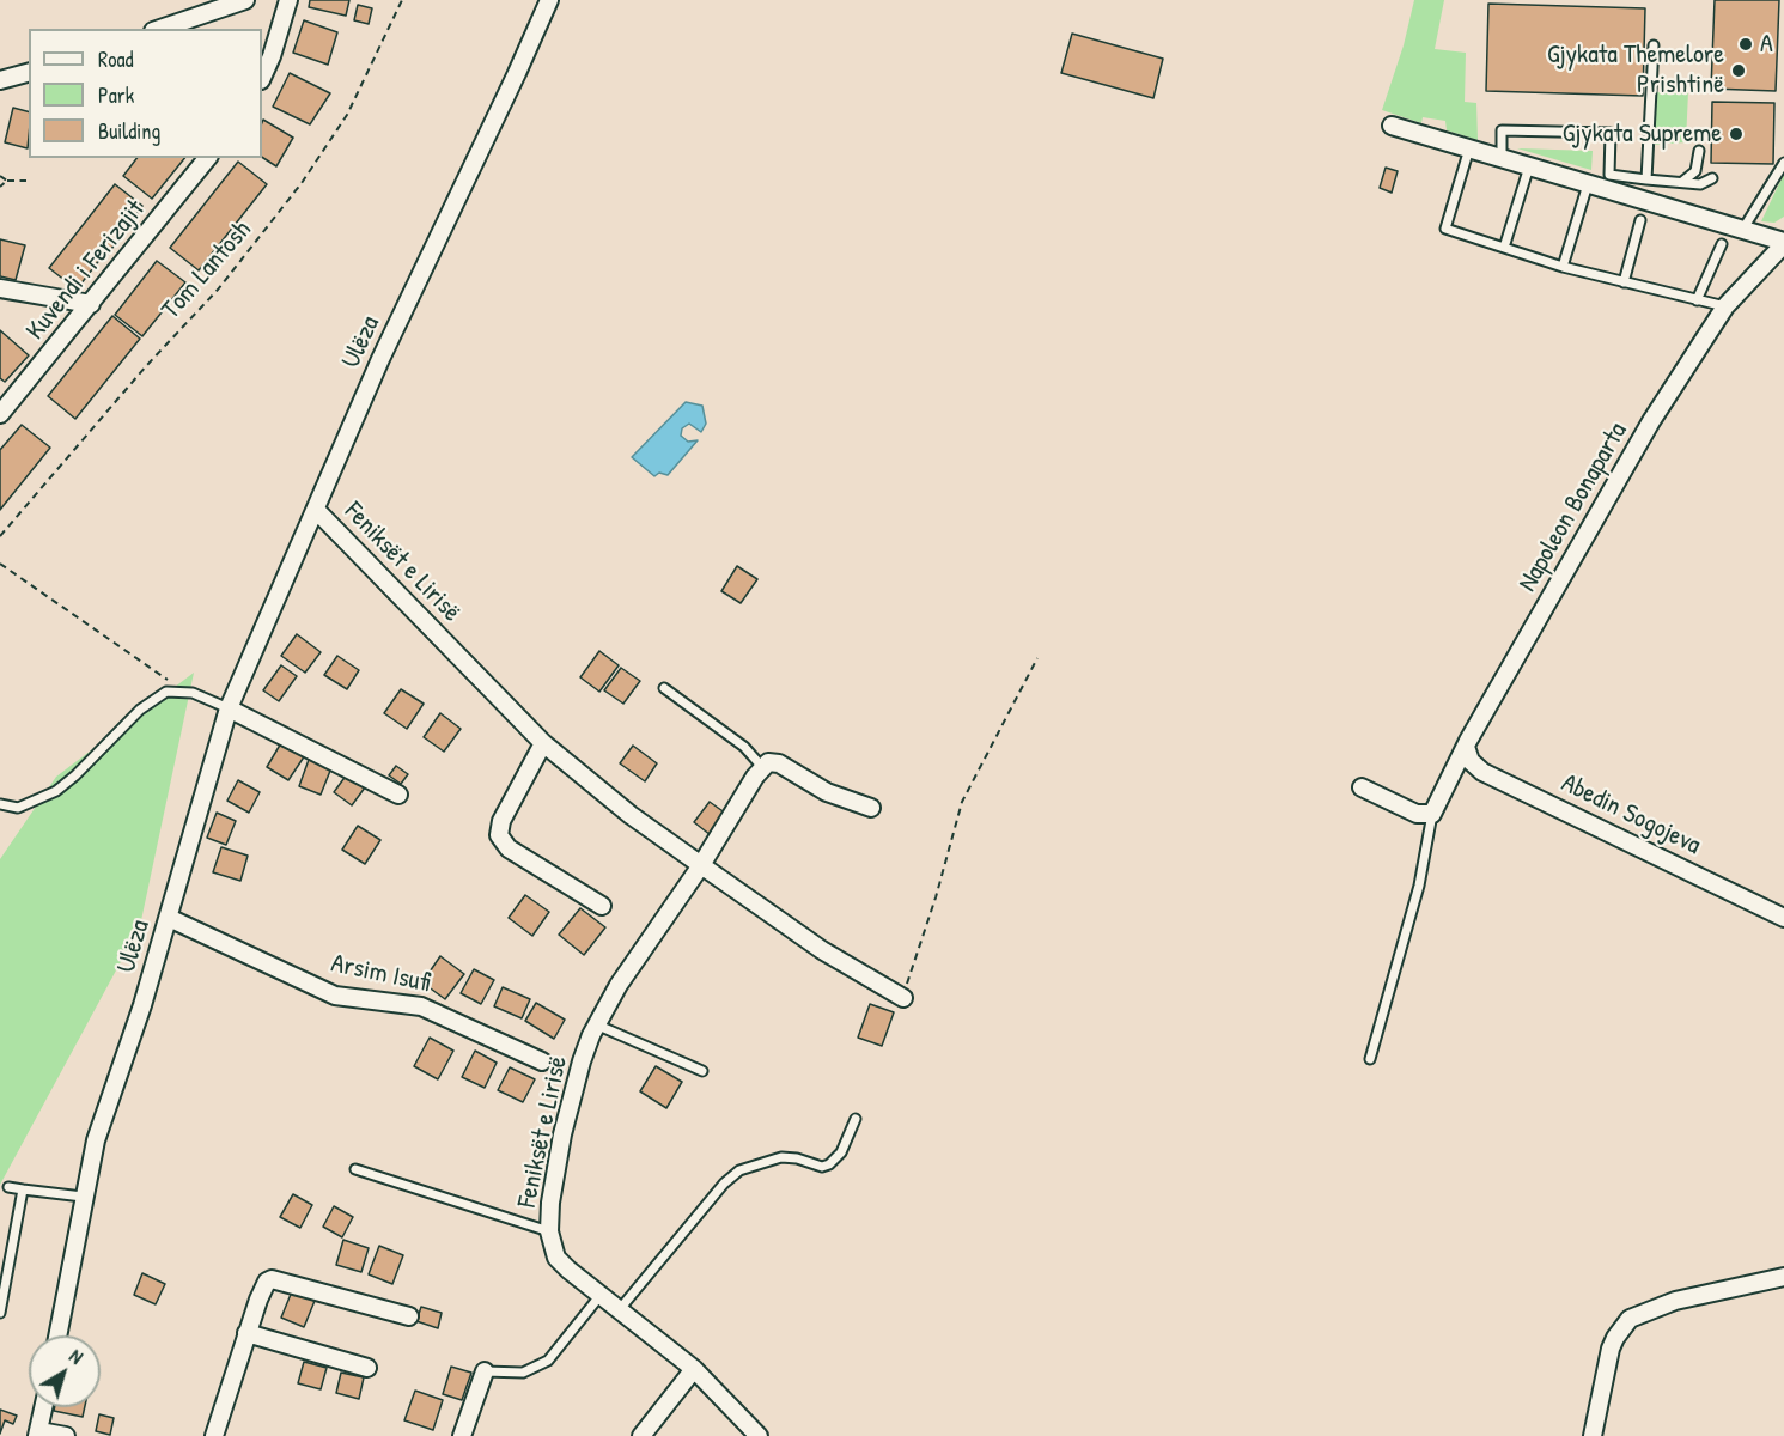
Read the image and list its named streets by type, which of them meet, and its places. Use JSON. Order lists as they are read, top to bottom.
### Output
{
  "streets": {
    "street": [
      "Kuvendi i Ferizajit",
      "Ulëza",
      "Napoleon Bonaparta",
      "Feniksët e Lirisë",
      "Abedin Sogojeva",
      "Arsim Isufi"
    ],
    "path": ["Tom Lantosh"]
  },
  "crossings": [
    ["Ulëza", "Feniksët e Lirisë"],
    ["Ulëza", "Arsim Isufi"],
    ["Napoleon Bonaparta", "Abedin Sogojeva"]
  ],
  "places": ["A", "Gjykata Themelore Prishtinë", "Gjykata Supreme"],
  "legend": ["Road", "Park", "Building"],
  "north": "top right"
}
